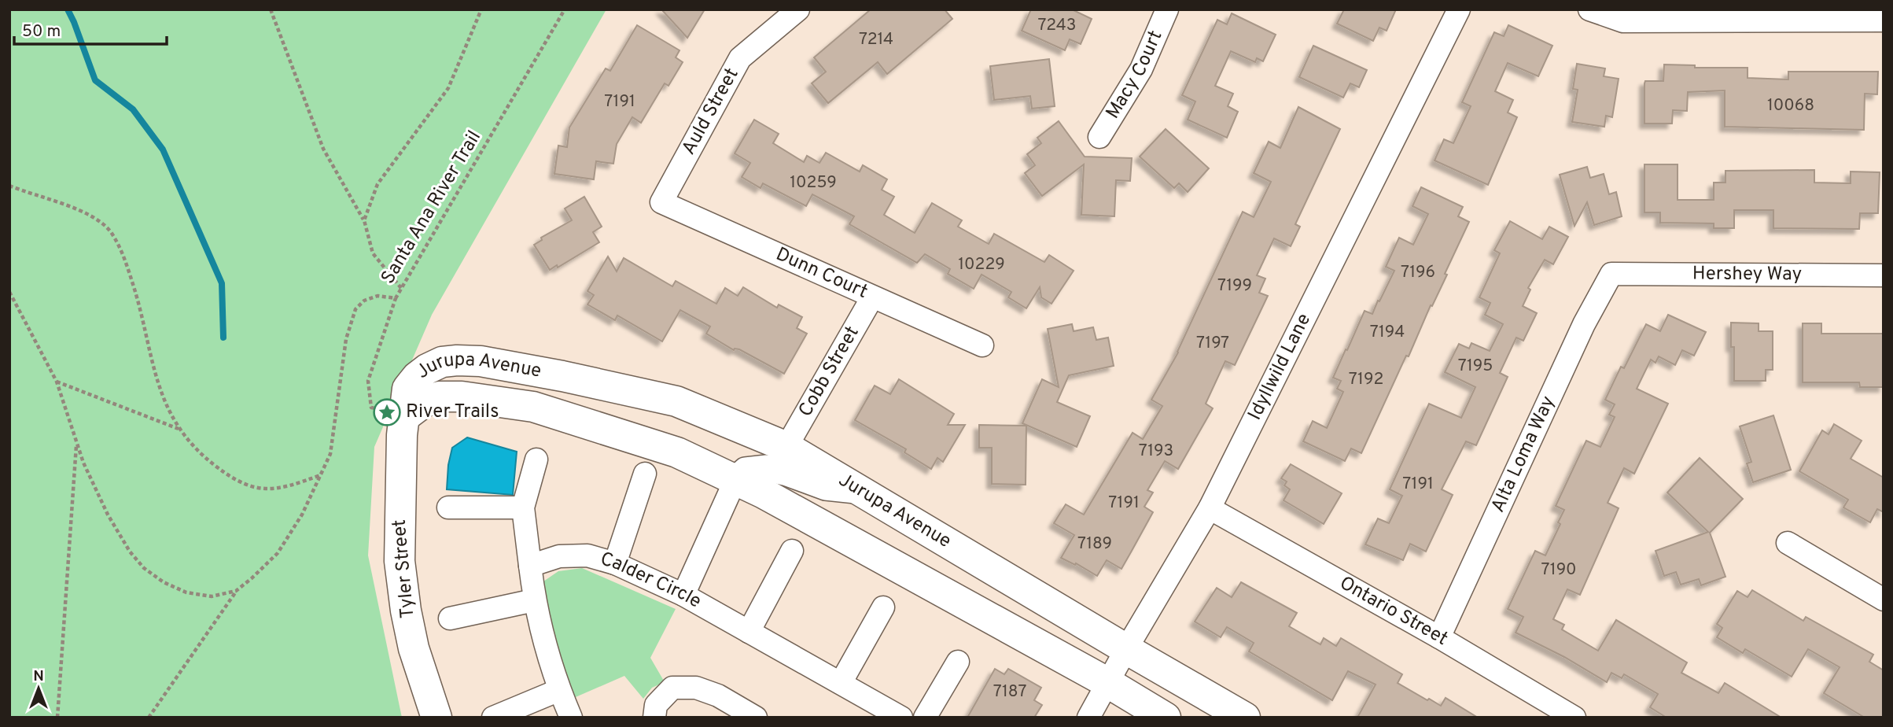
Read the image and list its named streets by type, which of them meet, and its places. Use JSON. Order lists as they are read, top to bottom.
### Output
{
  "streets": {
    "main road": ["Jurupa Avenue", "Tyler Street"],
    "street": [
      "Macy Court",
      "Auld Street",
      "Dunn Court",
      "Hershey Way",
      "Idyllwild Lane",
      "Cobb Street",
      "Alta Loma Way",
      "Calder Circle",
      "Ontario Street"
    ],
    "path": ["Santa Ana River Trail"]
  },
  "crossings": [
    ["Auld Street", "Dunn Court"],
    ["Dunn Court", "Cobb Street"],
    ["Hershey Way", "Alta Loma Way"],
    ["Idyllwild Lane", "Jurupa Avenue"],
    ["Idyllwild Lane", "Ontario Street"],
    ["Cobb Street", "Jurupa Avenue"],
    ["Jurupa Avenue", "Tyler Street"],
    ["Alta Loma Way", "Ontario Street"]
  ],
  "places": {
    "place": ["River Trails"]
  },
  "house_numbers": [
    "7243",
    "7214",
    "7191",
    "10068",
    "10259",
    "10229",
    "7196",
    "7199",
    "7194",
    "7197",
    "7195",
    "7192",
    "7193",
    "7191",
    "7191",
    "7189",
    "7190",
    "7187"
  ],
  "scale_bar": "50 m",
  "north": "top"
}
